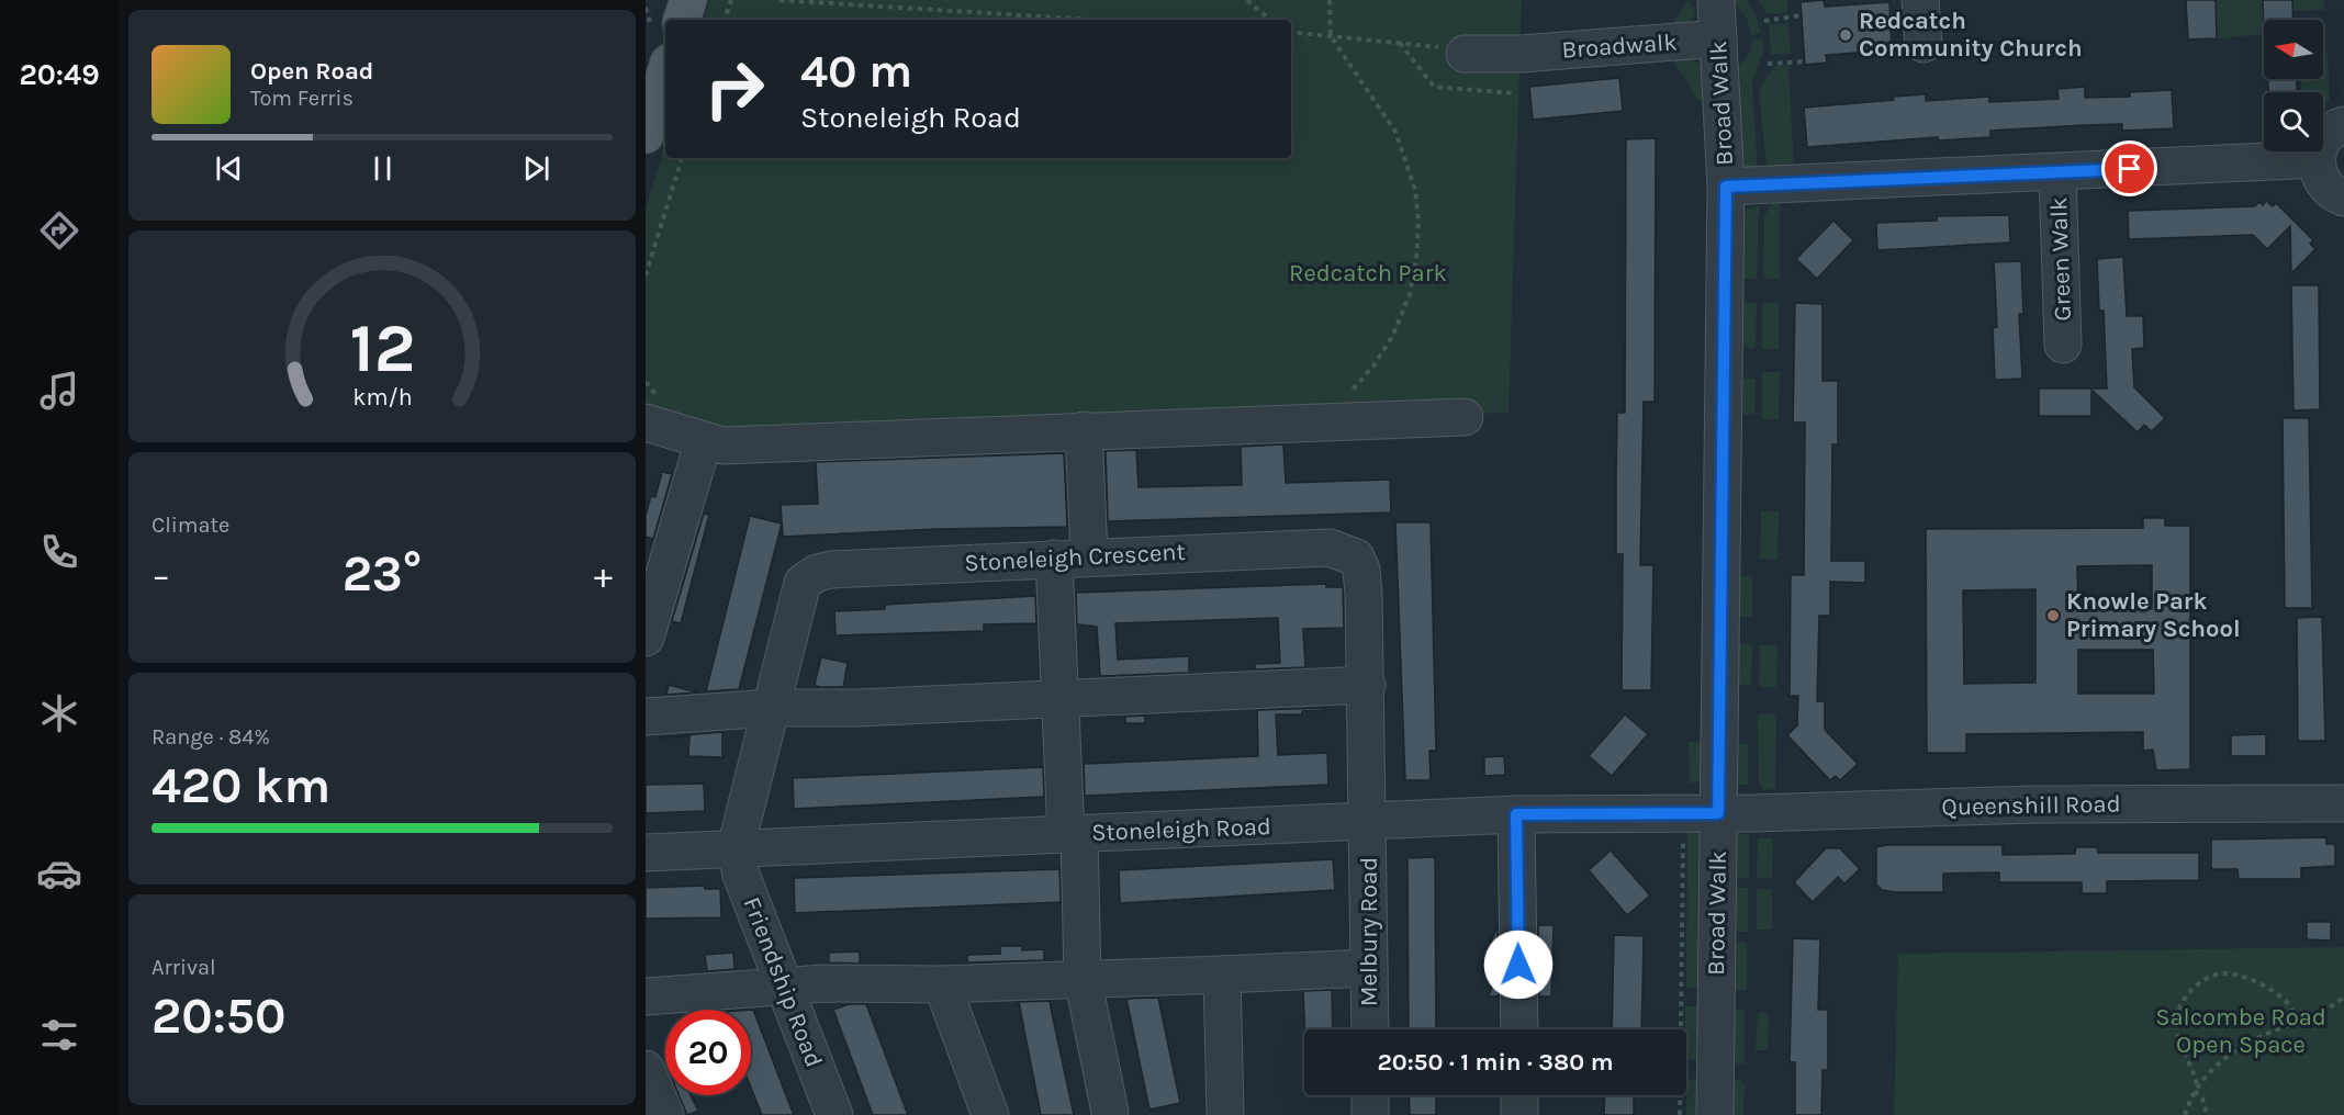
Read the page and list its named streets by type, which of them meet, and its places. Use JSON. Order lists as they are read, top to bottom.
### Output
{
  "streets": {
    "street": [
      "Broadwalk",
      "Broad Walk",
      "Green Walk",
      "Stoneleigh Crescent",
      "Queenshill Road",
      "Stoneleigh Road",
      "Melbury Road",
      "Friendship Road"
    ]
  },
  "crossings": [
    ["Broadwalk", "Broad Walk"],
    ["Broad Walk", "Queenshill Road"],
    ["Broad Walk", "Stoneleigh Road"],
    ["Stoneleigh Crescent", "Stoneleigh Road"],
    ["Stoneleigh Crescent", "Melbury Road"],
    ["Stoneleigh Crescent", "Friendship Road"],
    ["Queenshill Road", "Stoneleigh Road"],
    ["Stoneleigh Road", "Melbury Road"],
    ["Stoneleigh Road", "Friendship Road"]
  ],
  "parks": ["Redcatch Park", "Salcombe Road Open Space"],
  "places": ["Redcatch Community Church", "Knowle Park Primary School"],
  "north": "left",
  "page": {
    "tabs": "20:49",
    "turn": ["40 m", "Stoneleigh Road"],
    "song": ["Open Road", "Tom Ferris"],
    "tile": [
      "Climate",
      ["Range · 84%", "420 km"],
      ["Arrival", "20:50"]
    ],
    "heat": ["−", "23°", "+"],
    "limit": "20",
    "trip": "20:50 · 1 min · 380 m",
    "gauge": ["12", "km/h"]
  }
}
